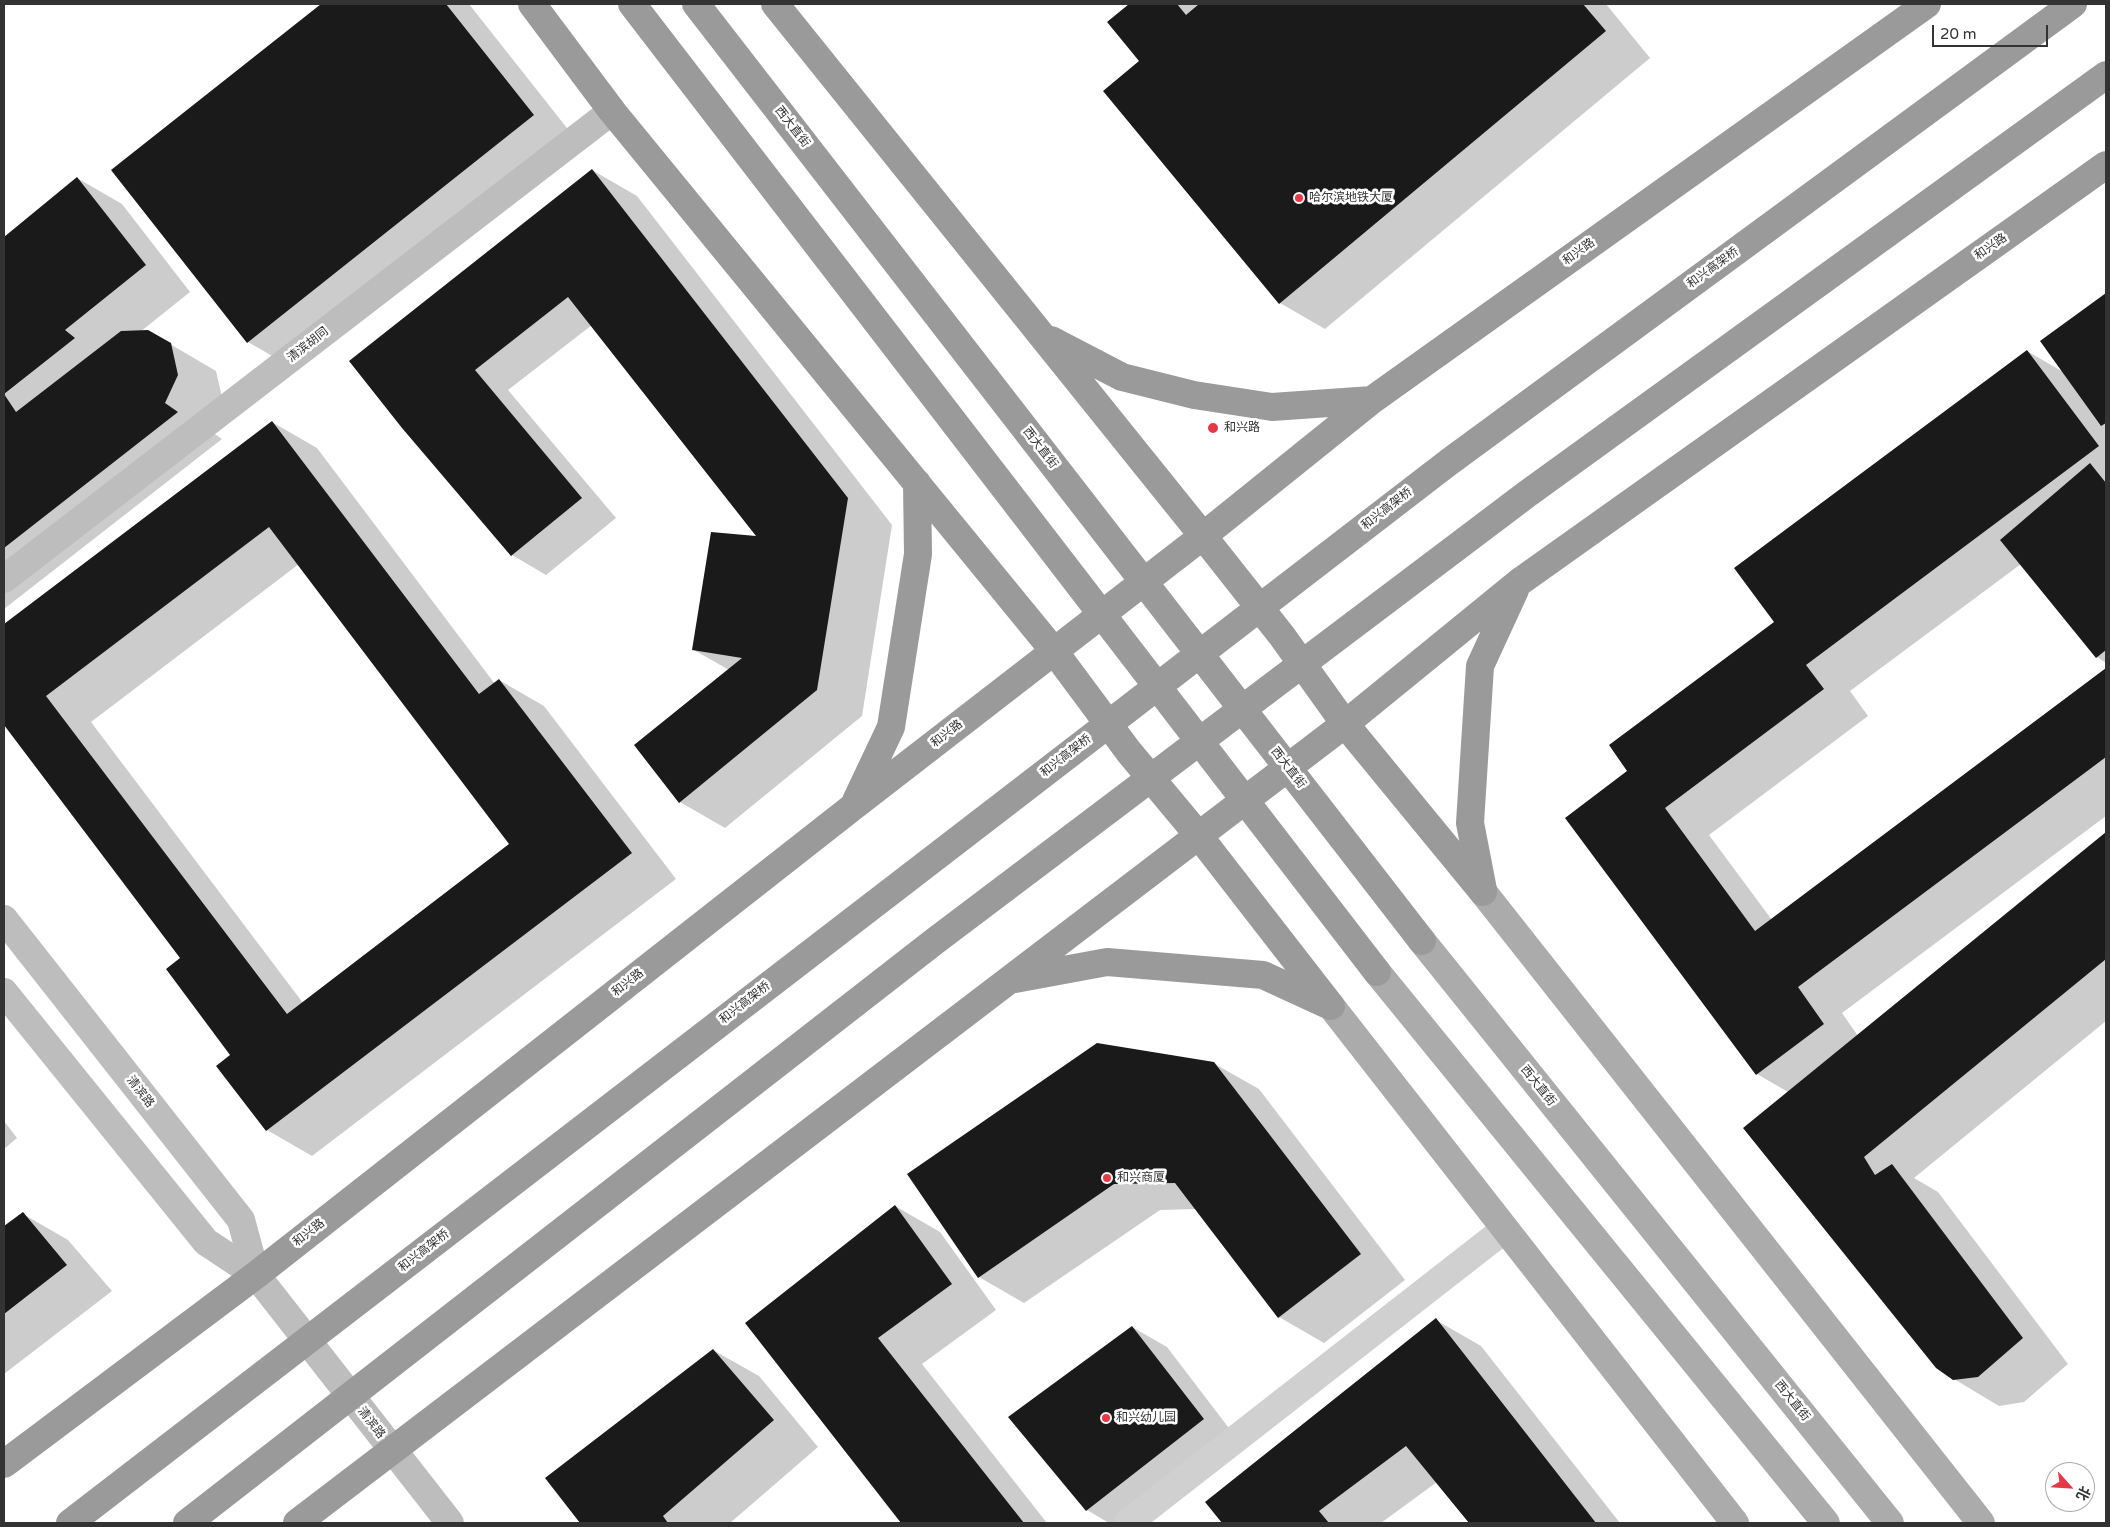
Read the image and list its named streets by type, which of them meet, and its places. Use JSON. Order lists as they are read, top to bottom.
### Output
{
  "streets": {
    "highway": ["西大直街", "和兴路", "和兴高架桥"],
    "main road": ["清滨胡同", "清滨路"]
  },
  "crossings": [
    ["和兴路", "清滨路"]
  ],
  "places": [
    "哈尔滨地铁大厦",
    "和兴路",
    "和兴商厦",
    "和兴幼儿园"
  ],
  "scale_bar": "20 m",
  "north": "bottom right"
}
